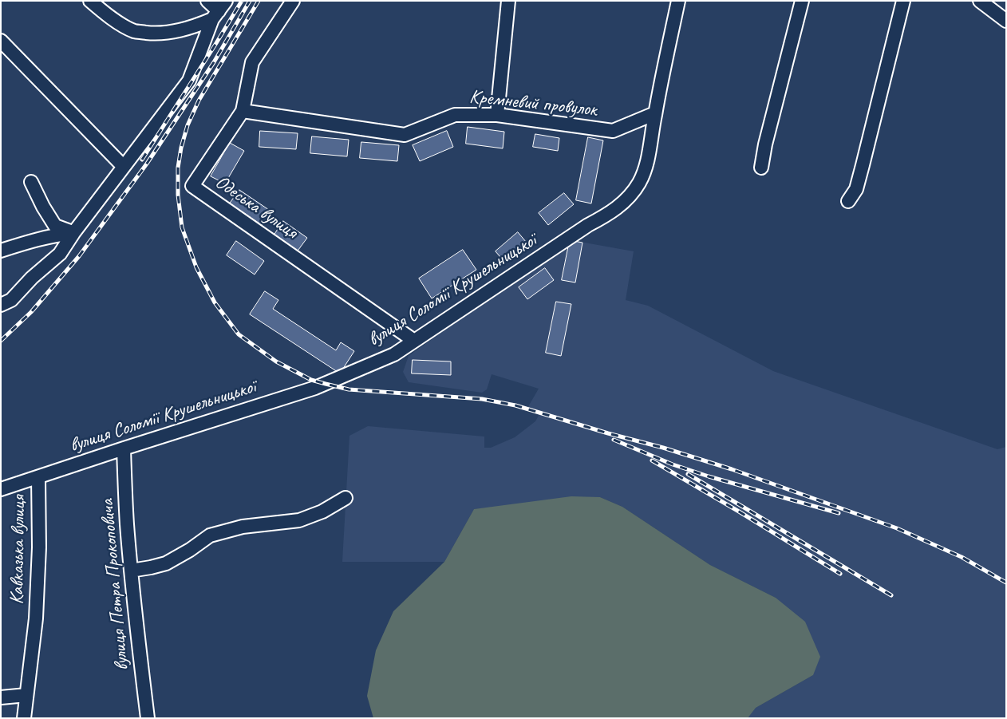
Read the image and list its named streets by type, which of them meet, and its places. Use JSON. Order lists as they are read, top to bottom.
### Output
{
  "streets": {
    "street": [
      "Кремневий провулок",
      "Одеська вулиця",
      "вулиця Соломії Крушельницької",
      "Кавказька вулиця",
      "вулиця Петра Прокоповича"
    ]
  },
  "crossings": [
    ["Кремневий провулок", "Одеська вулиця"],
    ["Кремневий провулок", "вулиця Соломії Крушельницької"],
    ["Одеська вулиця", "вулиця Соломії Крушельницької"],
    ["вулиця Соломії Крушельницької", "Кавказька вулиця"],
    ["вулиця Соломії Крушельницької", "вулиця Петра Прокоповича"]
  ]
}
